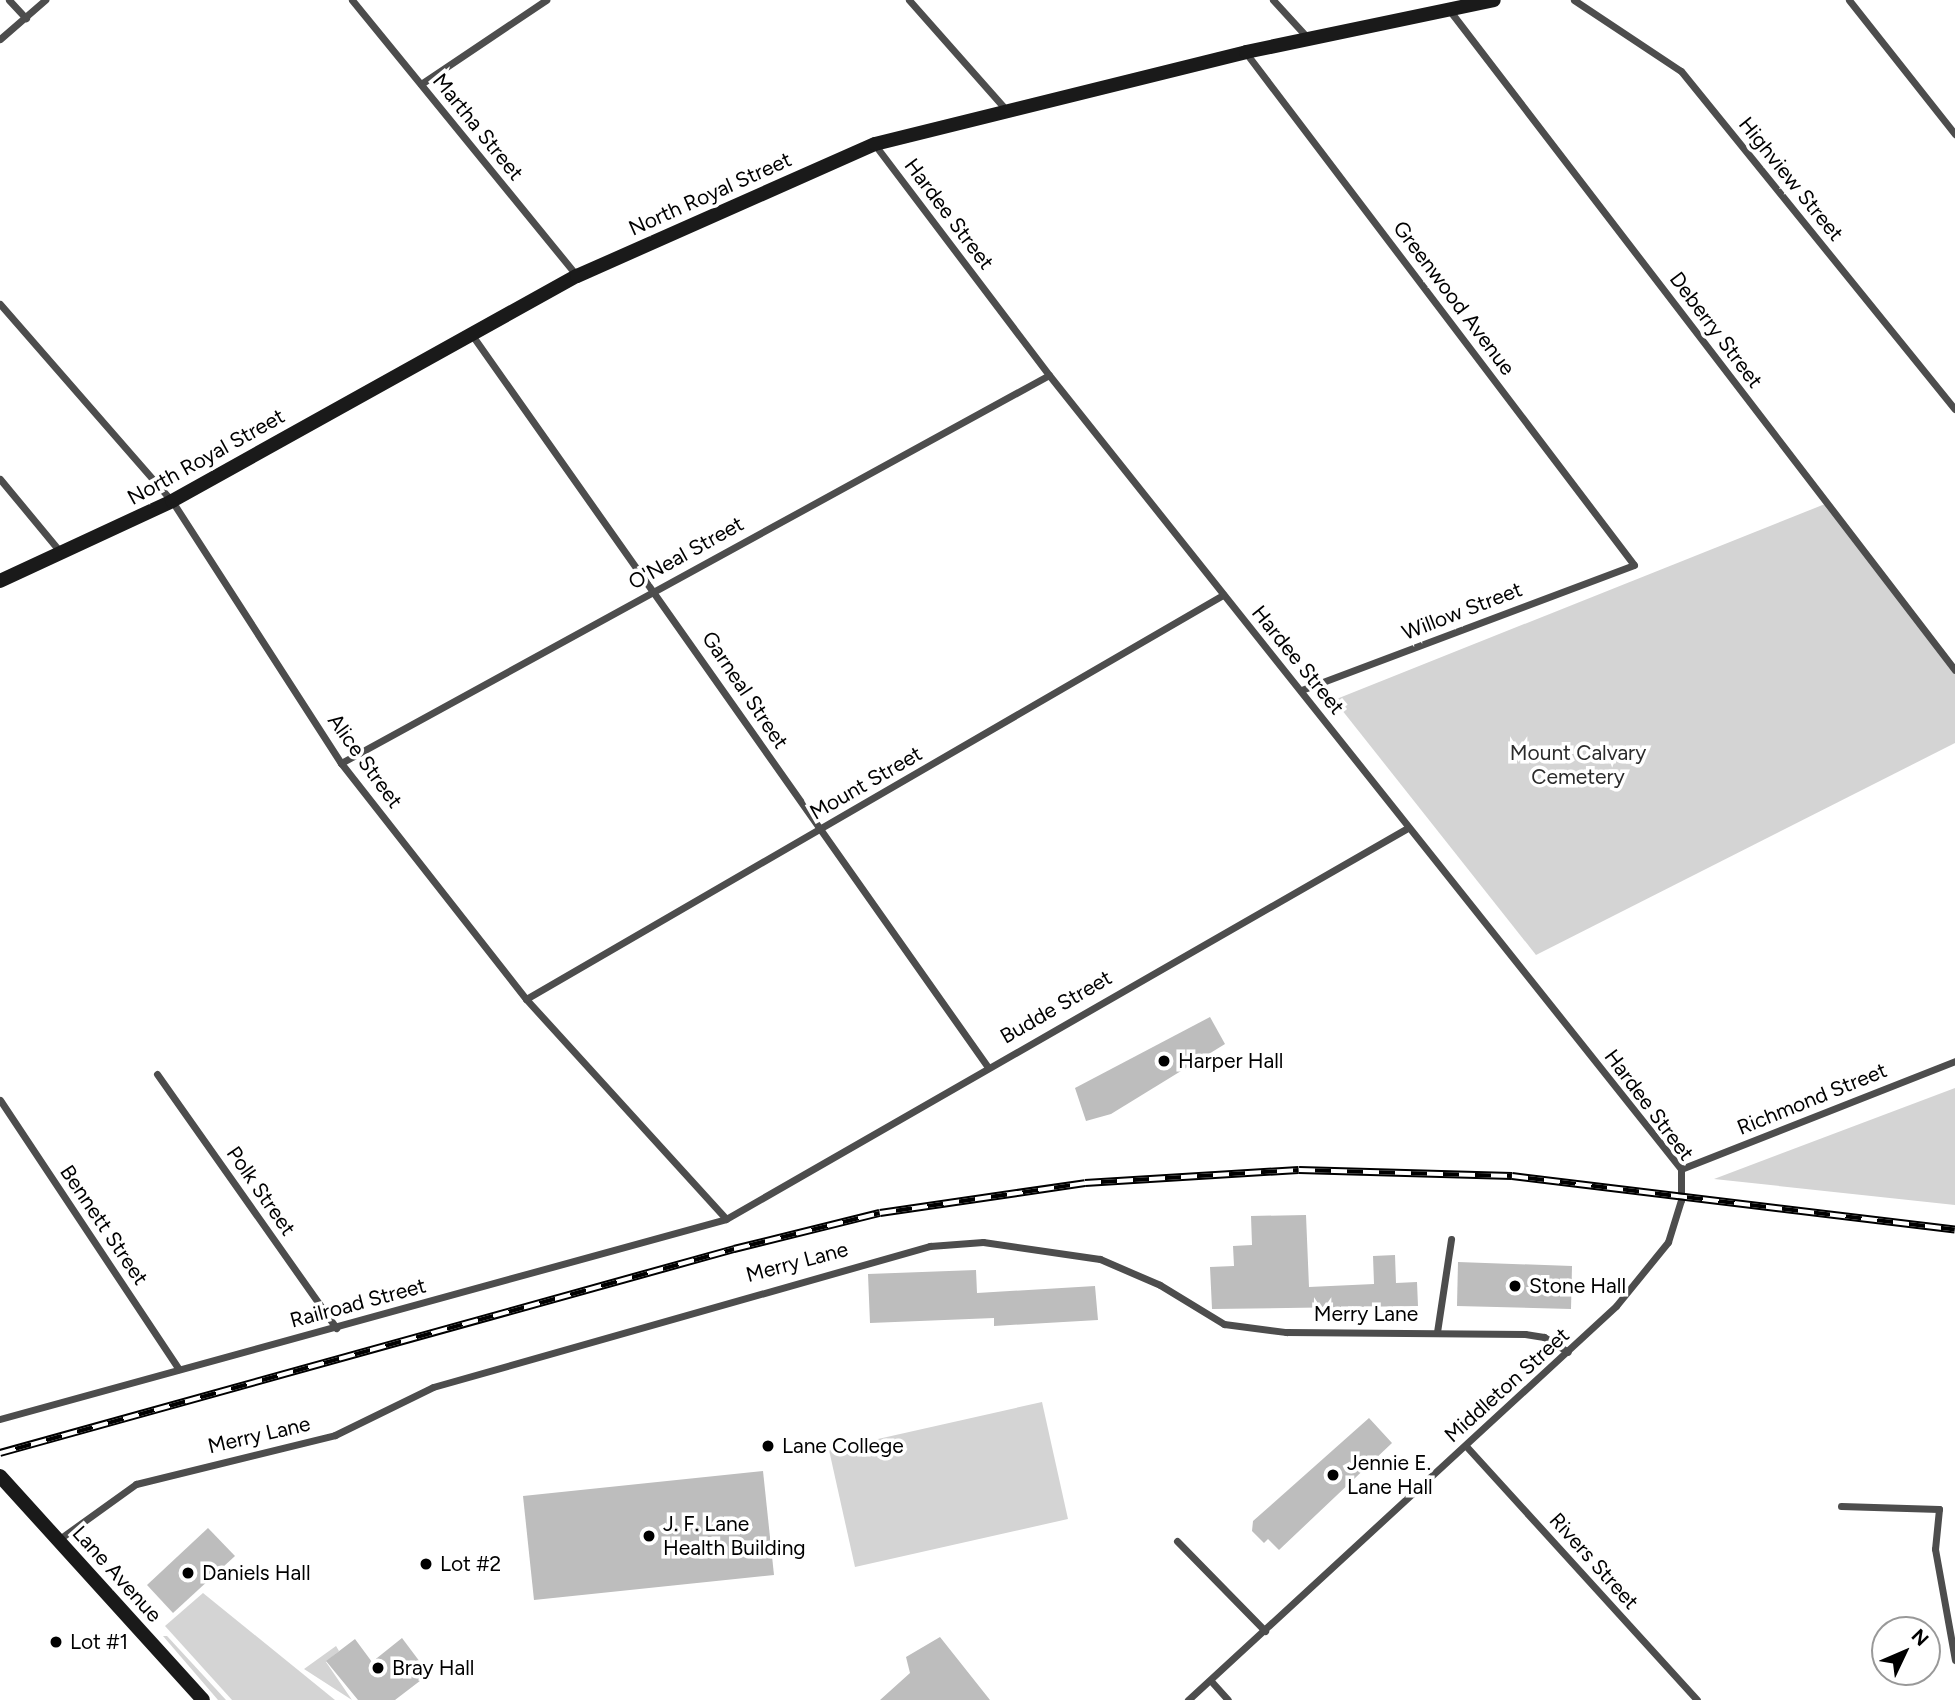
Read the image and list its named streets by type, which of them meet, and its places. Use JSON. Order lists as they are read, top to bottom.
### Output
{
  "streets": {
    "main road": ["North Royal Street", "Lane Avenue"],
    "street": [
      "Martha Street",
      "Highview Street",
      "Hardee Street",
      "Greenwood Avenue",
      "Deberry Street",
      "O'Neal Street",
      "Willow Street",
      "Garneal Street",
      "Alice Street",
      "Mount Street",
      "Budde Street",
      "Richmond Street",
      "Polk Street",
      "Bennett Street",
      "Merry Lane",
      "Railroad Street",
      "Middleton Street",
      "Rivers Street"
    ]
  },
  "crossings": [
    ["Martha Street", "North Royal Street"],
    ["North Royal Street", "Hardee Street"],
    ["North Royal Street", "Greenwood Avenue"],
    ["North Royal Street", "Deberry Street"],
    ["North Royal Street", "Garneal Street"],
    ["North Royal Street", "Alice Street"],
    ["Hardee Street", "O'Neal Street"],
    ["Hardee Street", "Willow Street"],
    ["Hardee Street", "Mount Street"],
    ["Hardee Street", "Budde Street"],
    ["Hardee Street", "Richmond Street"],
    ["Hardee Street", "Middleton Street"],
    ["Greenwood Avenue", "Willow Street"],
    ["O'Neal Street", "Garneal Street"],
    ["O'Neal Street", "Alice Street"],
    ["Garneal Street", "Mount Street"],
    ["Garneal Street", "Budde Street"],
    ["Alice Street", "Mount Street"],
    ["Alice Street", "Budde Street"],
    ["Alice Street", "Railroad Street"],
    ["Budde Street", "Railroad Street"],
    ["Polk Street", "Railroad Street"],
    ["Bennett Street", "Railroad Street"],
    ["Merry Lane", "Middleton Street"],
    ["Merry Lane", "Lane Avenue"],
    ["Middleton Street", "Rivers Street"]
  ],
  "parks": ["Mount Calvary Cemetery"],
  "places": [
    "Harper Hall",
    "Stone Hall",
    "Lane College",
    "Jennie E. Lane Hall",
    "J. F. Lane Health Building",
    "Lot #2",
    "Daniels Hall",
    "Lot #1",
    "Bray Hall"
  ],
  "north": "top right"
}
